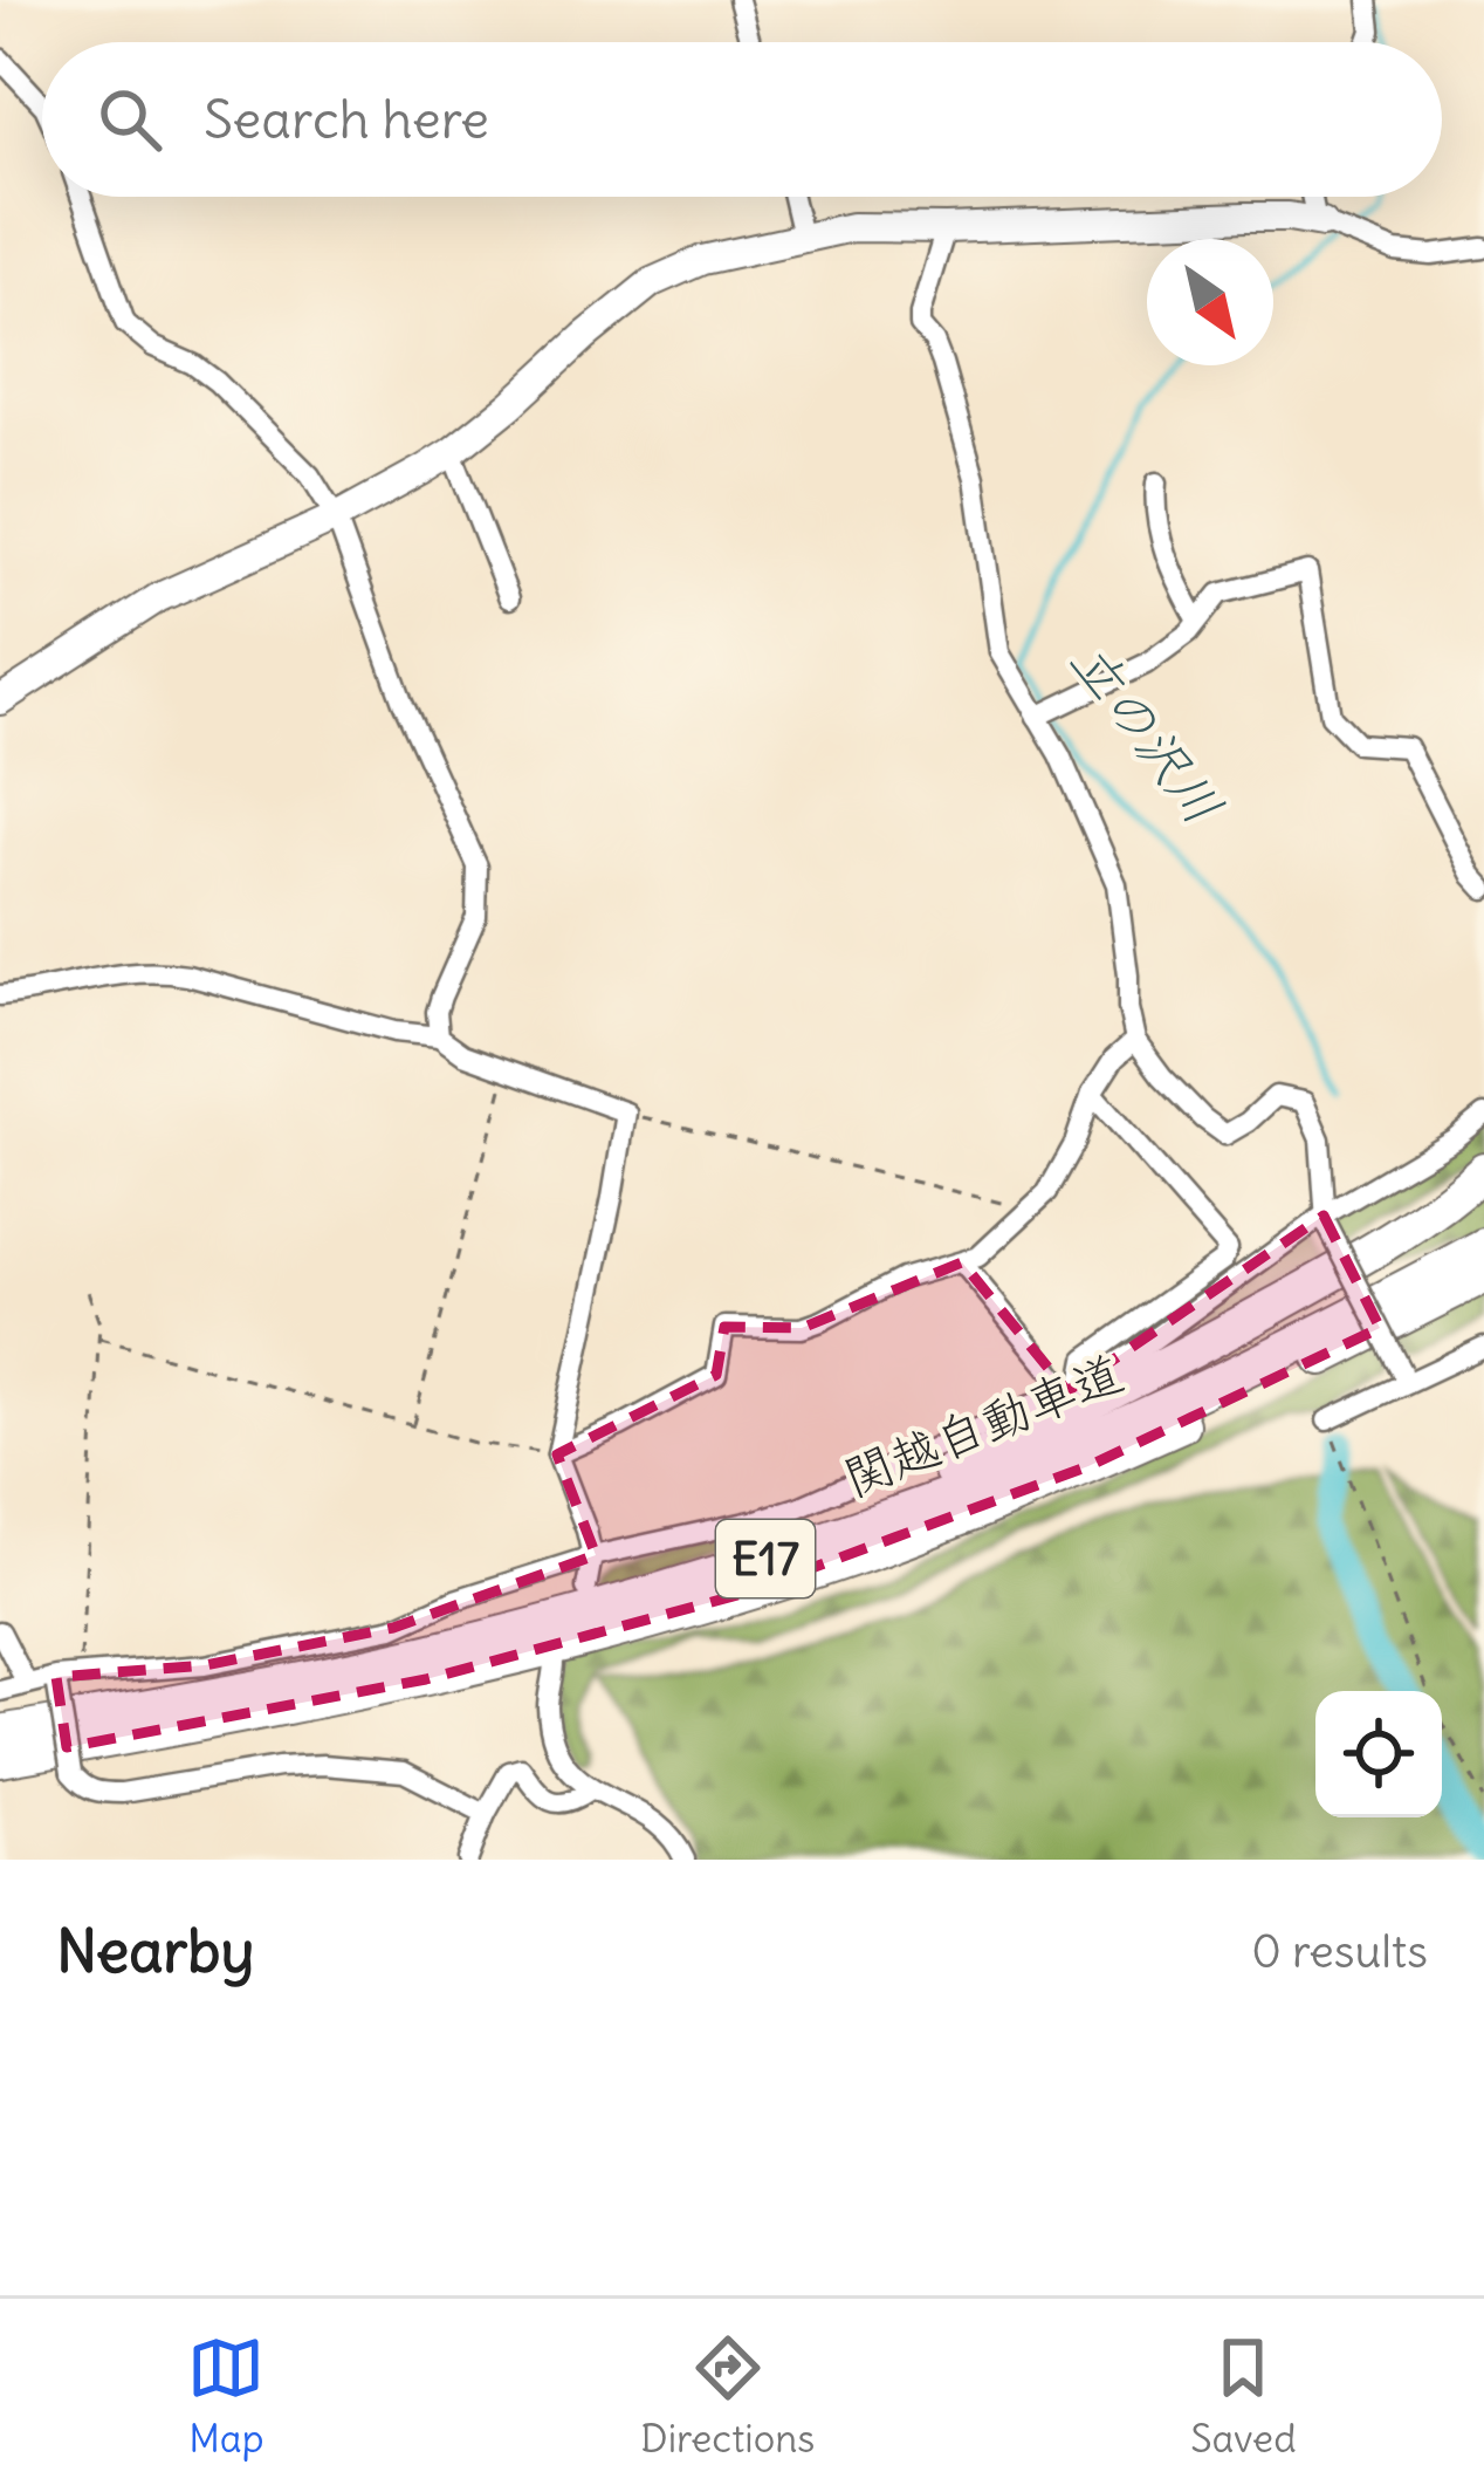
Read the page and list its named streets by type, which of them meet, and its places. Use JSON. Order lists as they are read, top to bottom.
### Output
{
  "streets": {
    "highway": ["関越自動車道", "E17"]
  },
  "water": ["立の沢川"],
  "north": "bottom right",
  "page": {
    "search": "Search here",
    "heading": ["Nearby", "0 results"],
    "nav": ["Map", "Directions", "Saved"]
  }
}
